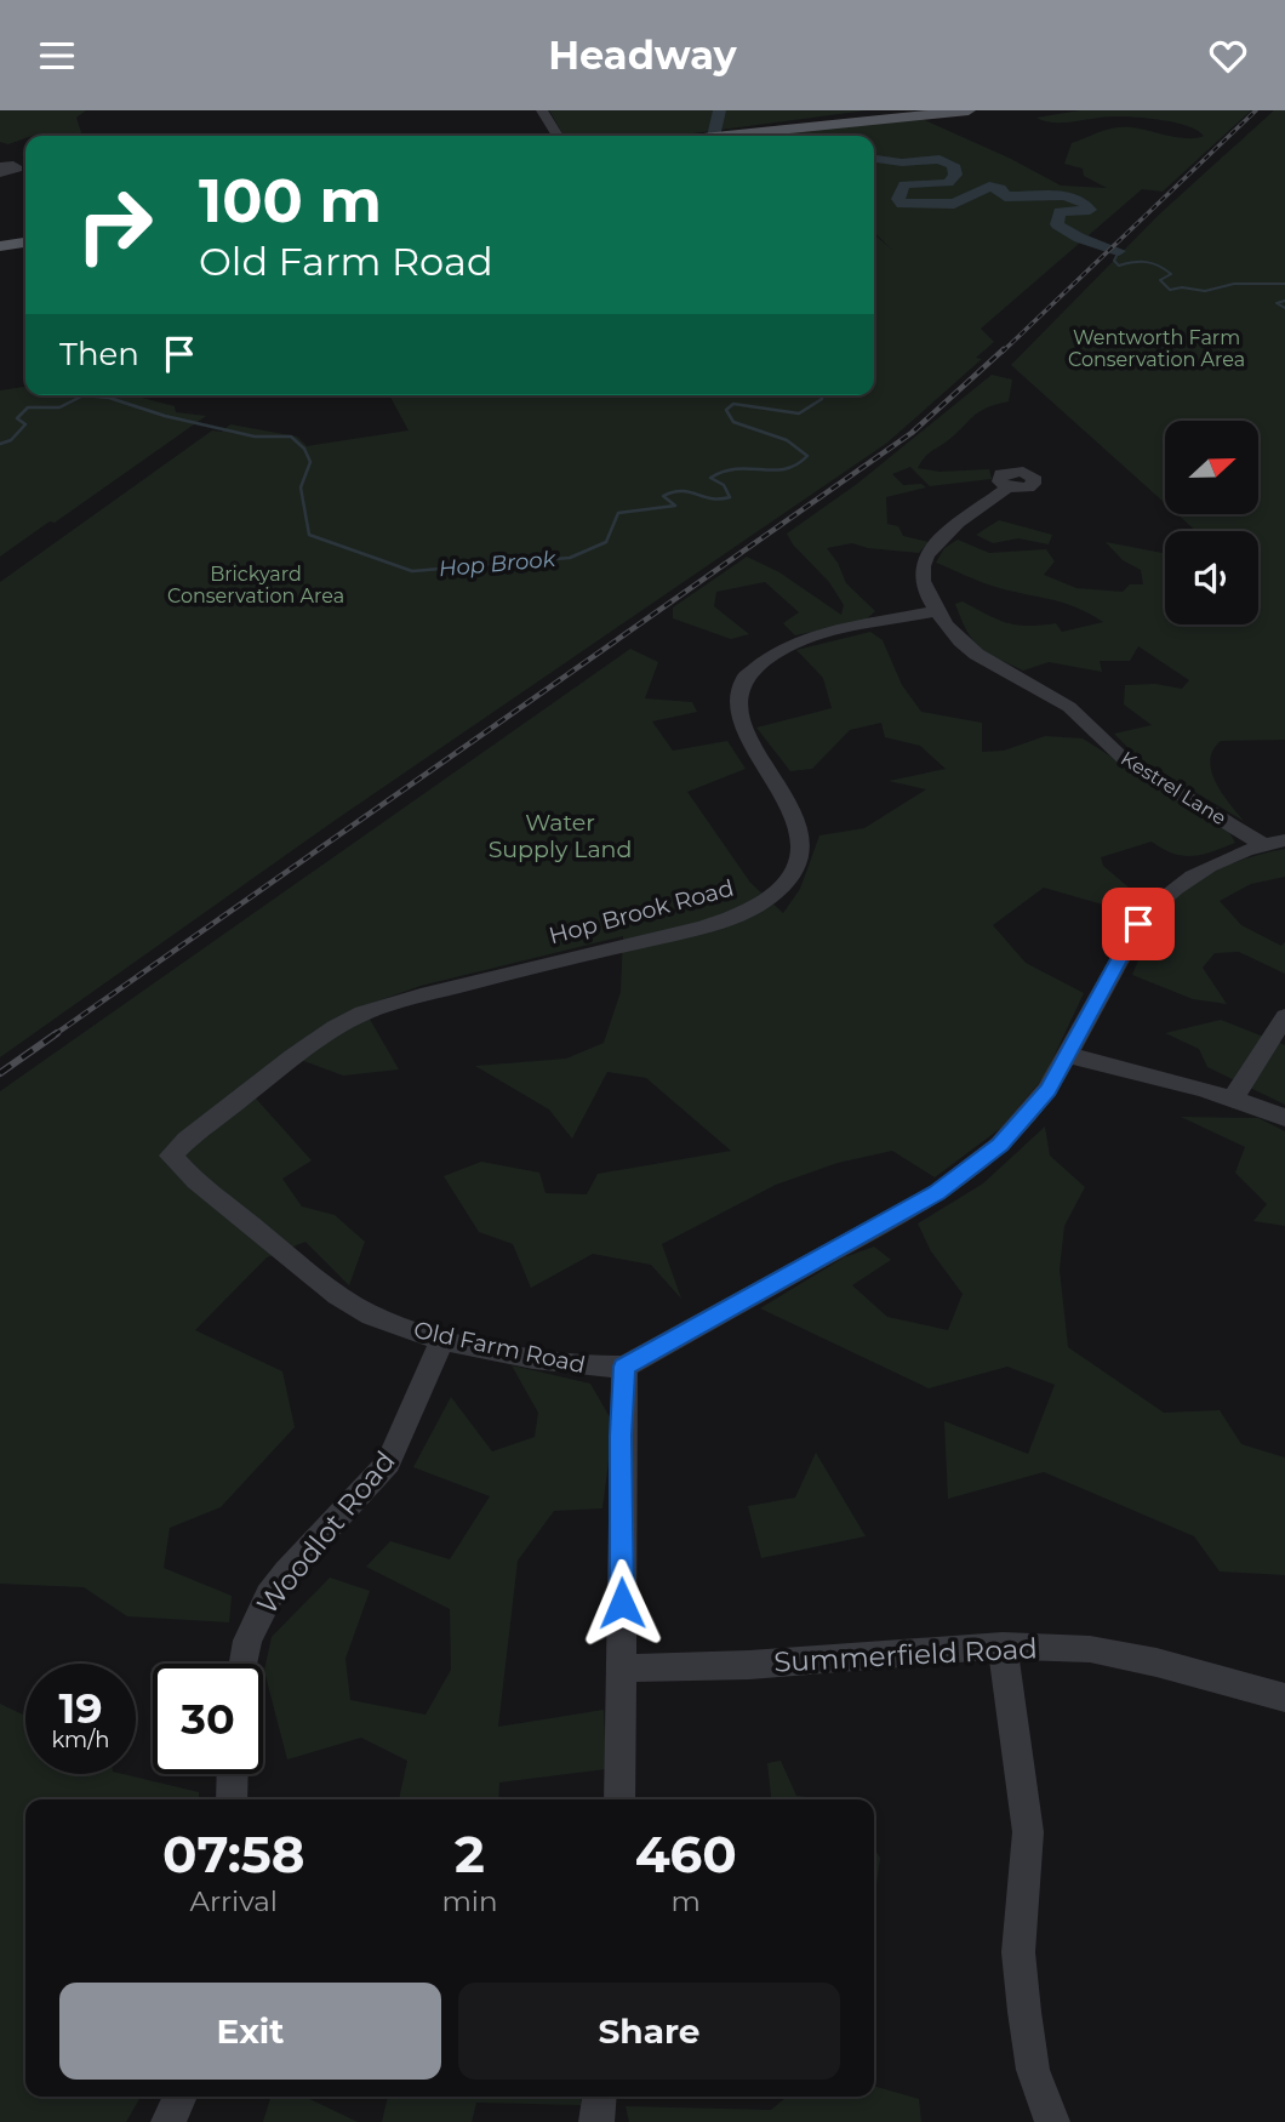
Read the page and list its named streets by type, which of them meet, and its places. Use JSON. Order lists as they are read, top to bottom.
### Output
{
  "streets": {
    "street": [
      "Kestrel Lane",
      "Hop Brook Road",
      "Old Farm Road",
      "Woodlot Road",
      "Summerfield Road"
    ]
  },
  "crossings": [
    ["Kestrel Lane", "Hop Brook Road"],
    ["Hop Brook Road", "Old Farm Road"],
    ["Old Farm Road", "Woodlot Road"]
  ],
  "water": ["Hop Brook"],
  "parks": ["Wentworth Farm Conservation Area", "Brickyard Conservation Area", "Water Supply Land"],
  "north": "right",
  "page": {
    "header": "Headway",
    "turn": ["100 m", "Old Farm Road"],
    "then": "Then",
    "speed": "19 km/h",
    "limit": "30",
    "eta": [
      "07:58",
      "Arrival",
      "2",
      "min",
      "460",
      "m"
    ],
    "buttons": ["Exit", "Share"]
  }
}
